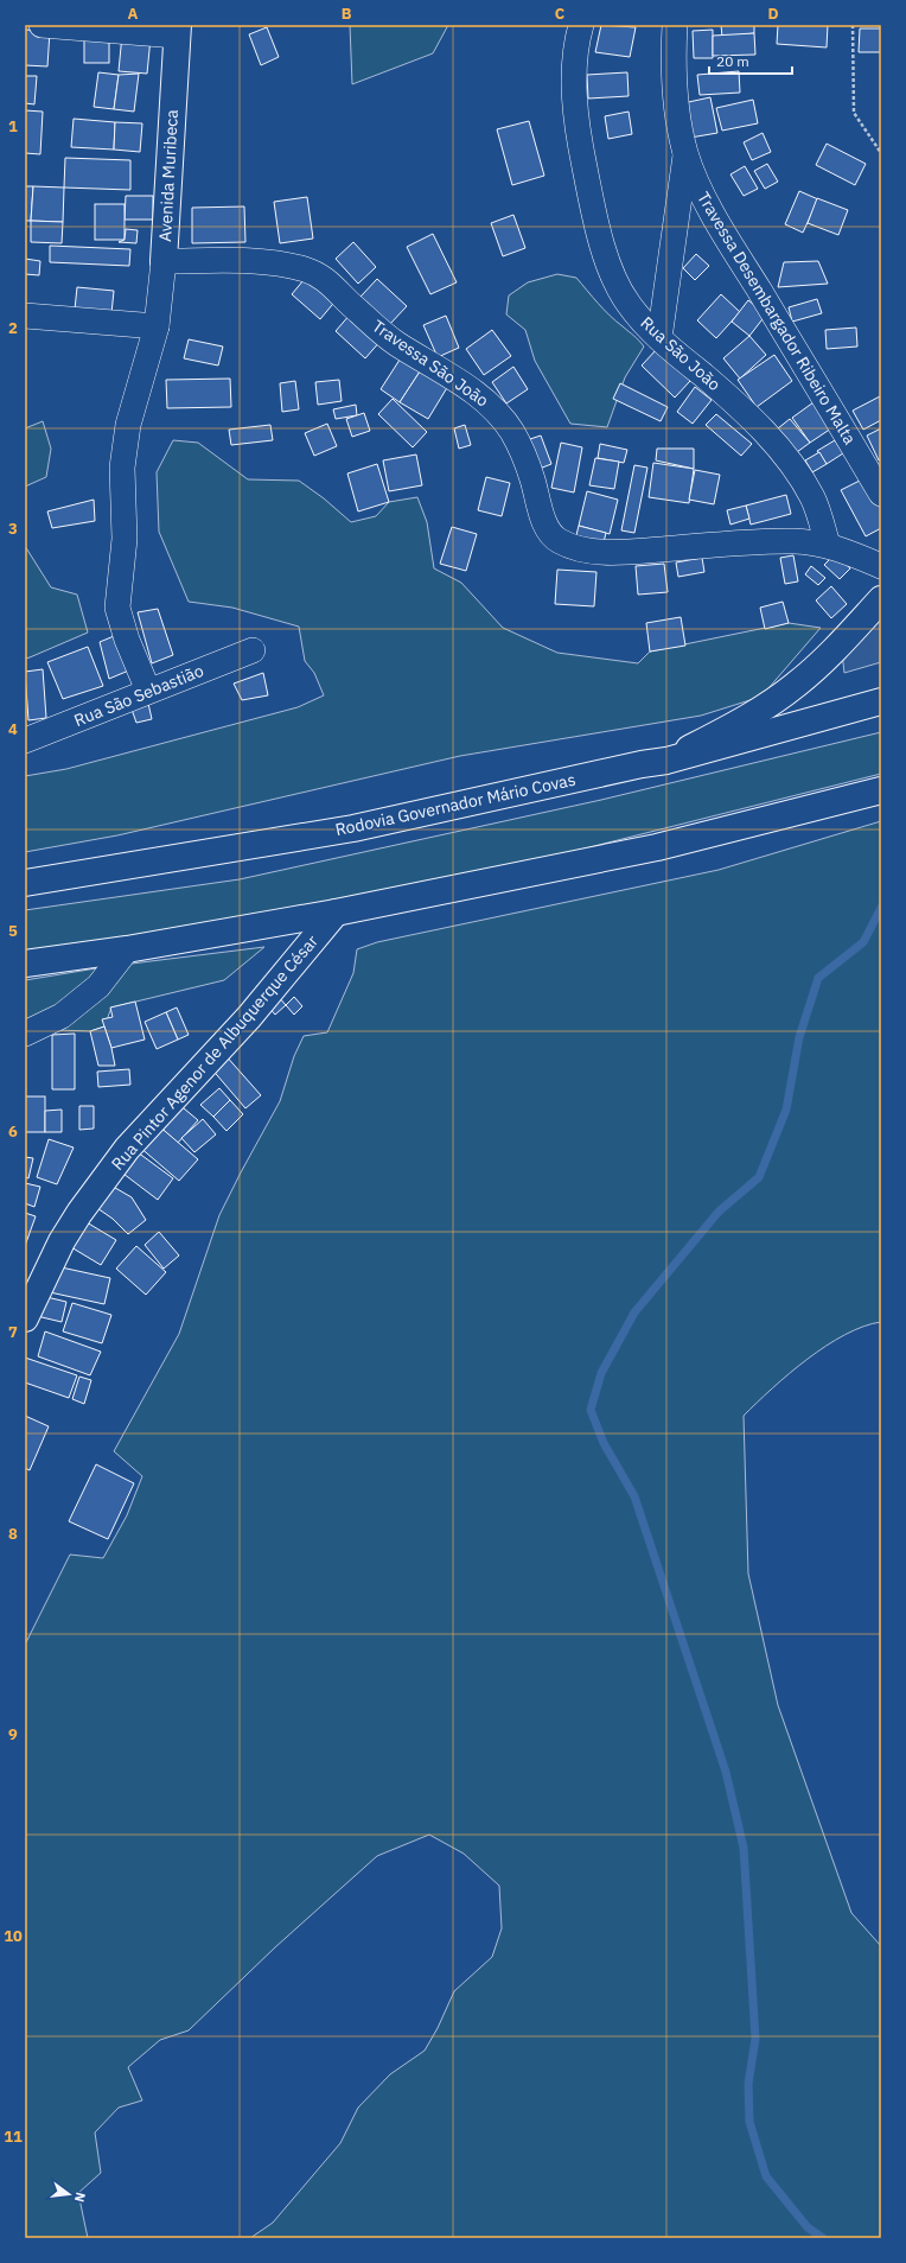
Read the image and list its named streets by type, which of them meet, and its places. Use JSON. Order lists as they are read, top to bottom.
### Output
{
  "streets": {
    "main road": ["Avenida Muribeca", "Rodovia Governador Mário Covas", "Rua Pintor Agenor de Albuquerque César"],
    "street": [
      "Travessa Desembargador Ribeiro Malta",
      "Rua São João",
      "Travessa São João",
      "Rua São Sebastião"
    ]
  },
  "crossings": [
    ["Avenida Muribeca", "Travessa São João"],
    ["Avenida Muribeca", "Rua São Sebastião"],
    ["Rua São João", "Travessa São João"]
  ],
  "scale_bar": "20 m",
  "north": "right",
  "grid": {
    "columns": [
      "A",
      "B",
      "C",
      "D"
    ],
    "rows": [
      "1",
      "2",
      "3",
      "4",
      "5",
      "6",
      "7",
      "8",
      "9",
      "10",
      "11"
    ]
  }
}
